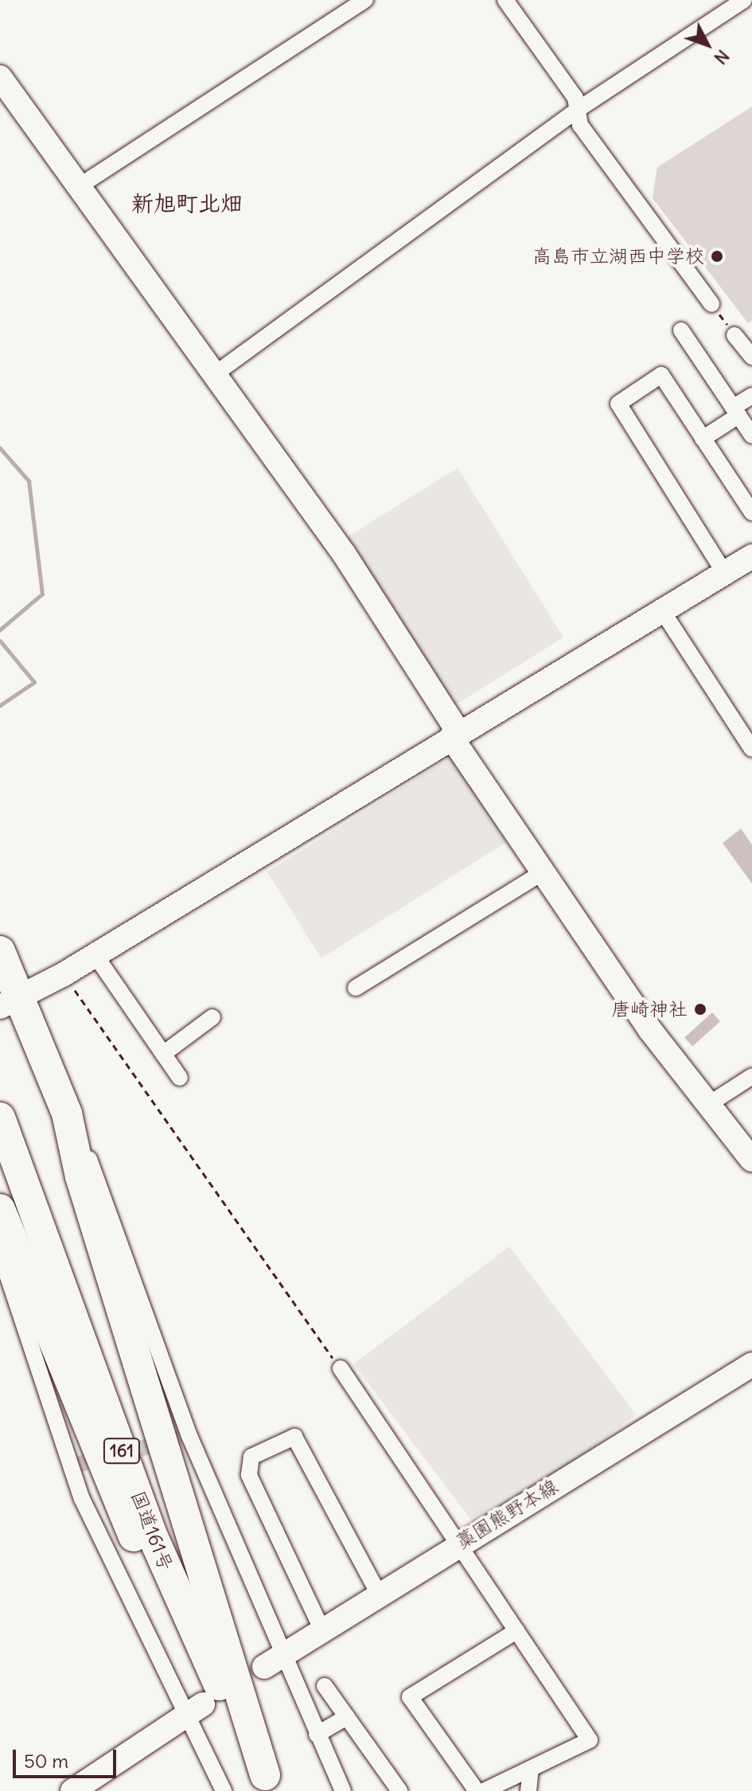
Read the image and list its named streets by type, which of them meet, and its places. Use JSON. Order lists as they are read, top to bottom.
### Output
{
  "streets": {
    "highway": ["161", "国道161号"],
    "street": ["藁園熊野本線"]
  },
  "districts": ["新旭町北畑"],
  "places": ["高島市立湖西中学校", "唐崎神社"],
  "scale_bar": "50 m",
  "north": "bottom right"
}
